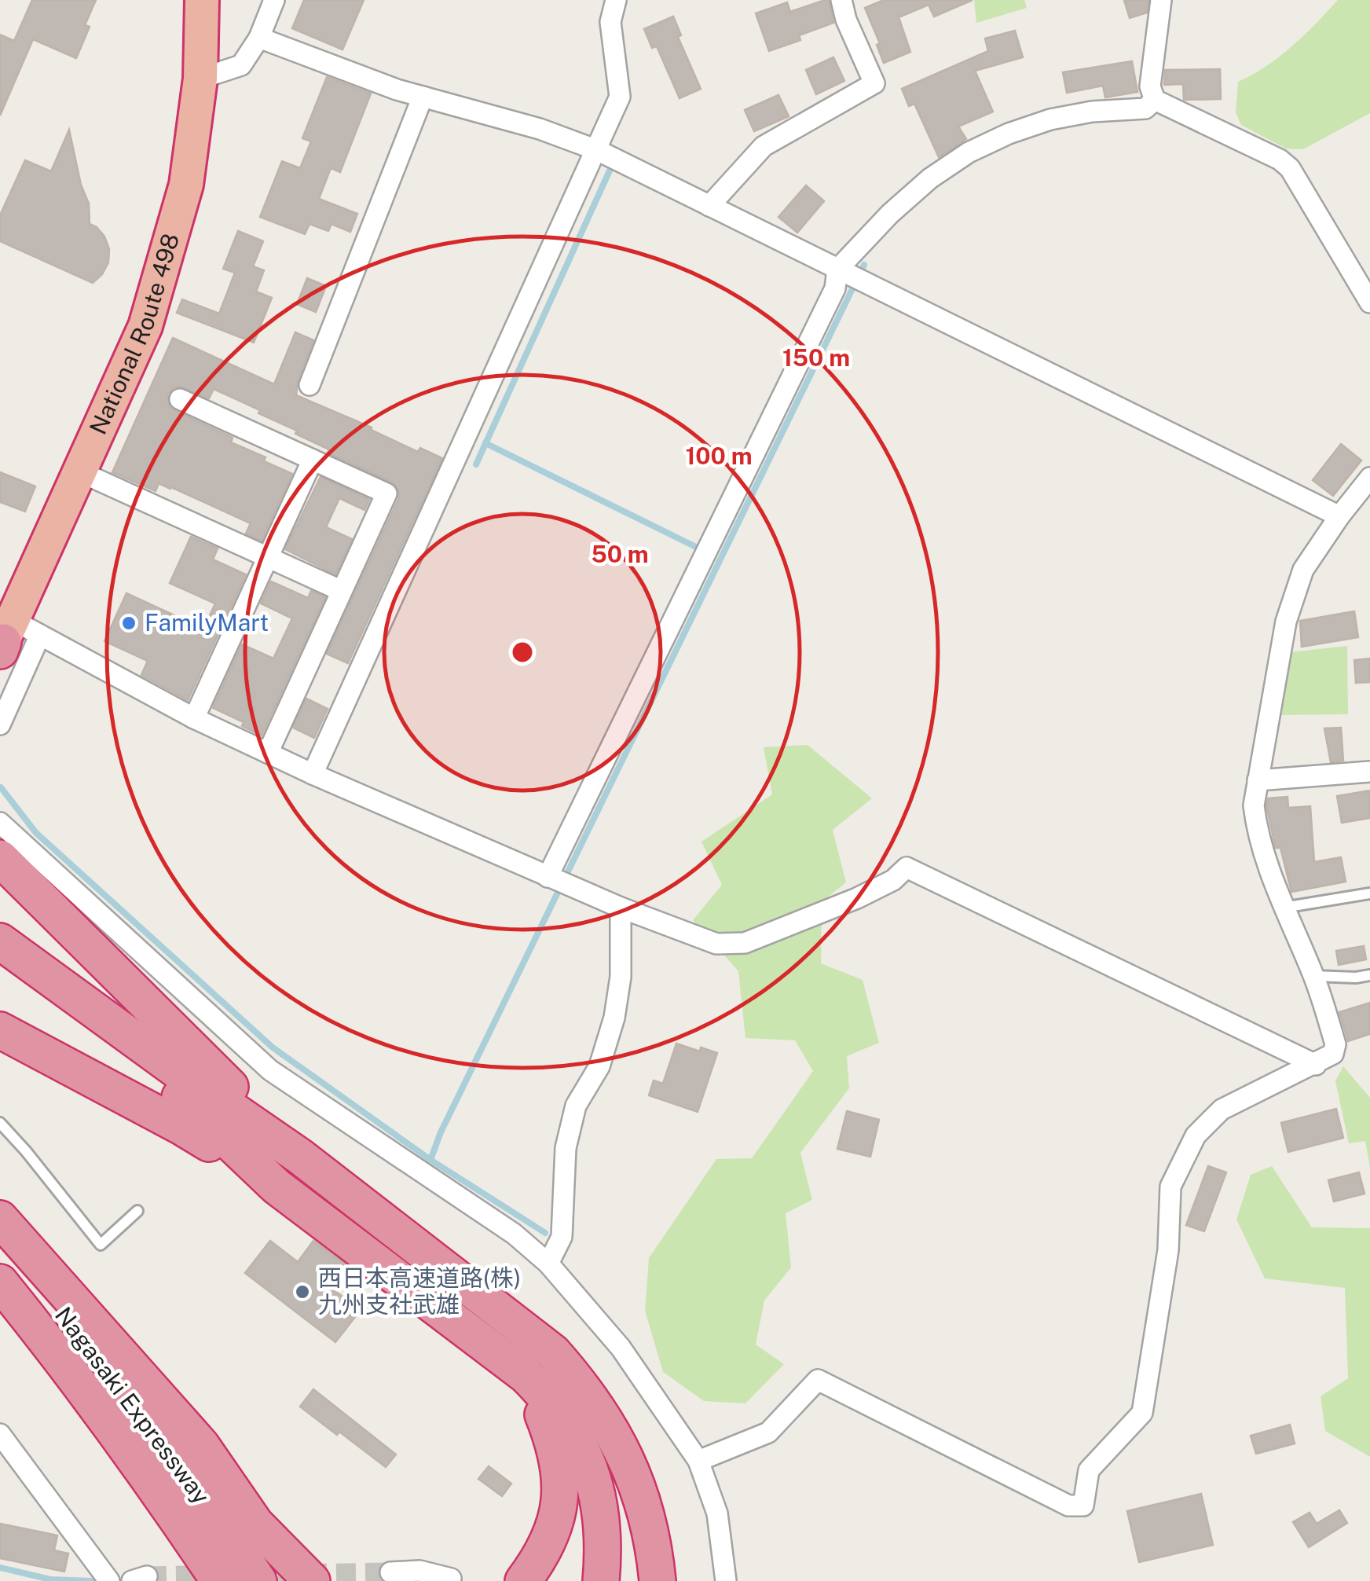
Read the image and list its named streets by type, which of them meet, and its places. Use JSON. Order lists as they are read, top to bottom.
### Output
{
  "streets": {
    "highway": ["National Route 498", "Nagasaki Expressway"]
  },
  "places": ["FamilyMart", "西日本高速道路(株) 九州支社武雄"],
  "rings": ["150 m", "100 m", "50 m"]
}
